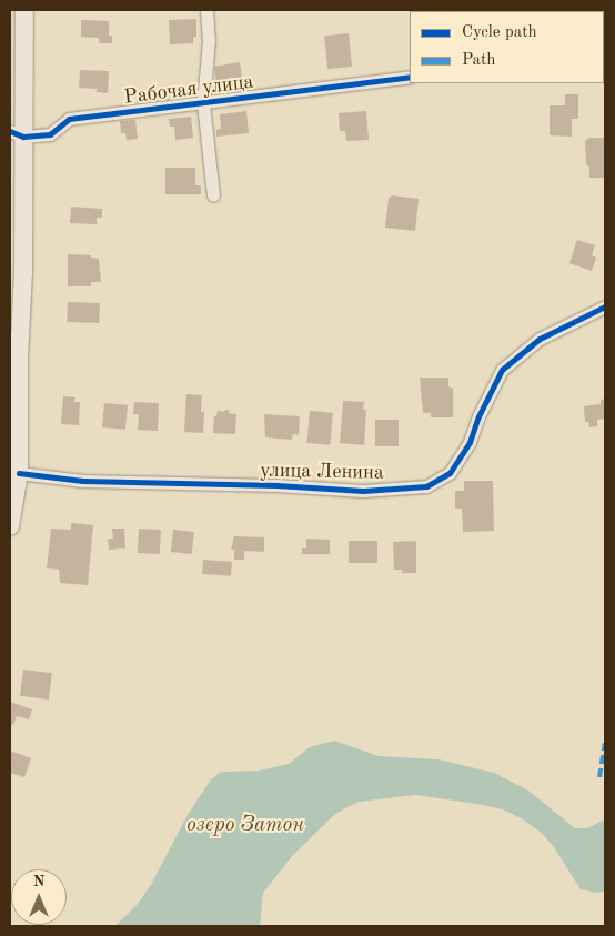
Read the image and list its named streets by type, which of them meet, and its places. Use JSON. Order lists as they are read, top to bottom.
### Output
{
  "streets": {
    "street": ["Рабочая улица", "улица Ленина"]
  },
  "water": ["озеро Затон"],
  "legend": ["Cycle path", "Path"],
  "north": "top"
}
